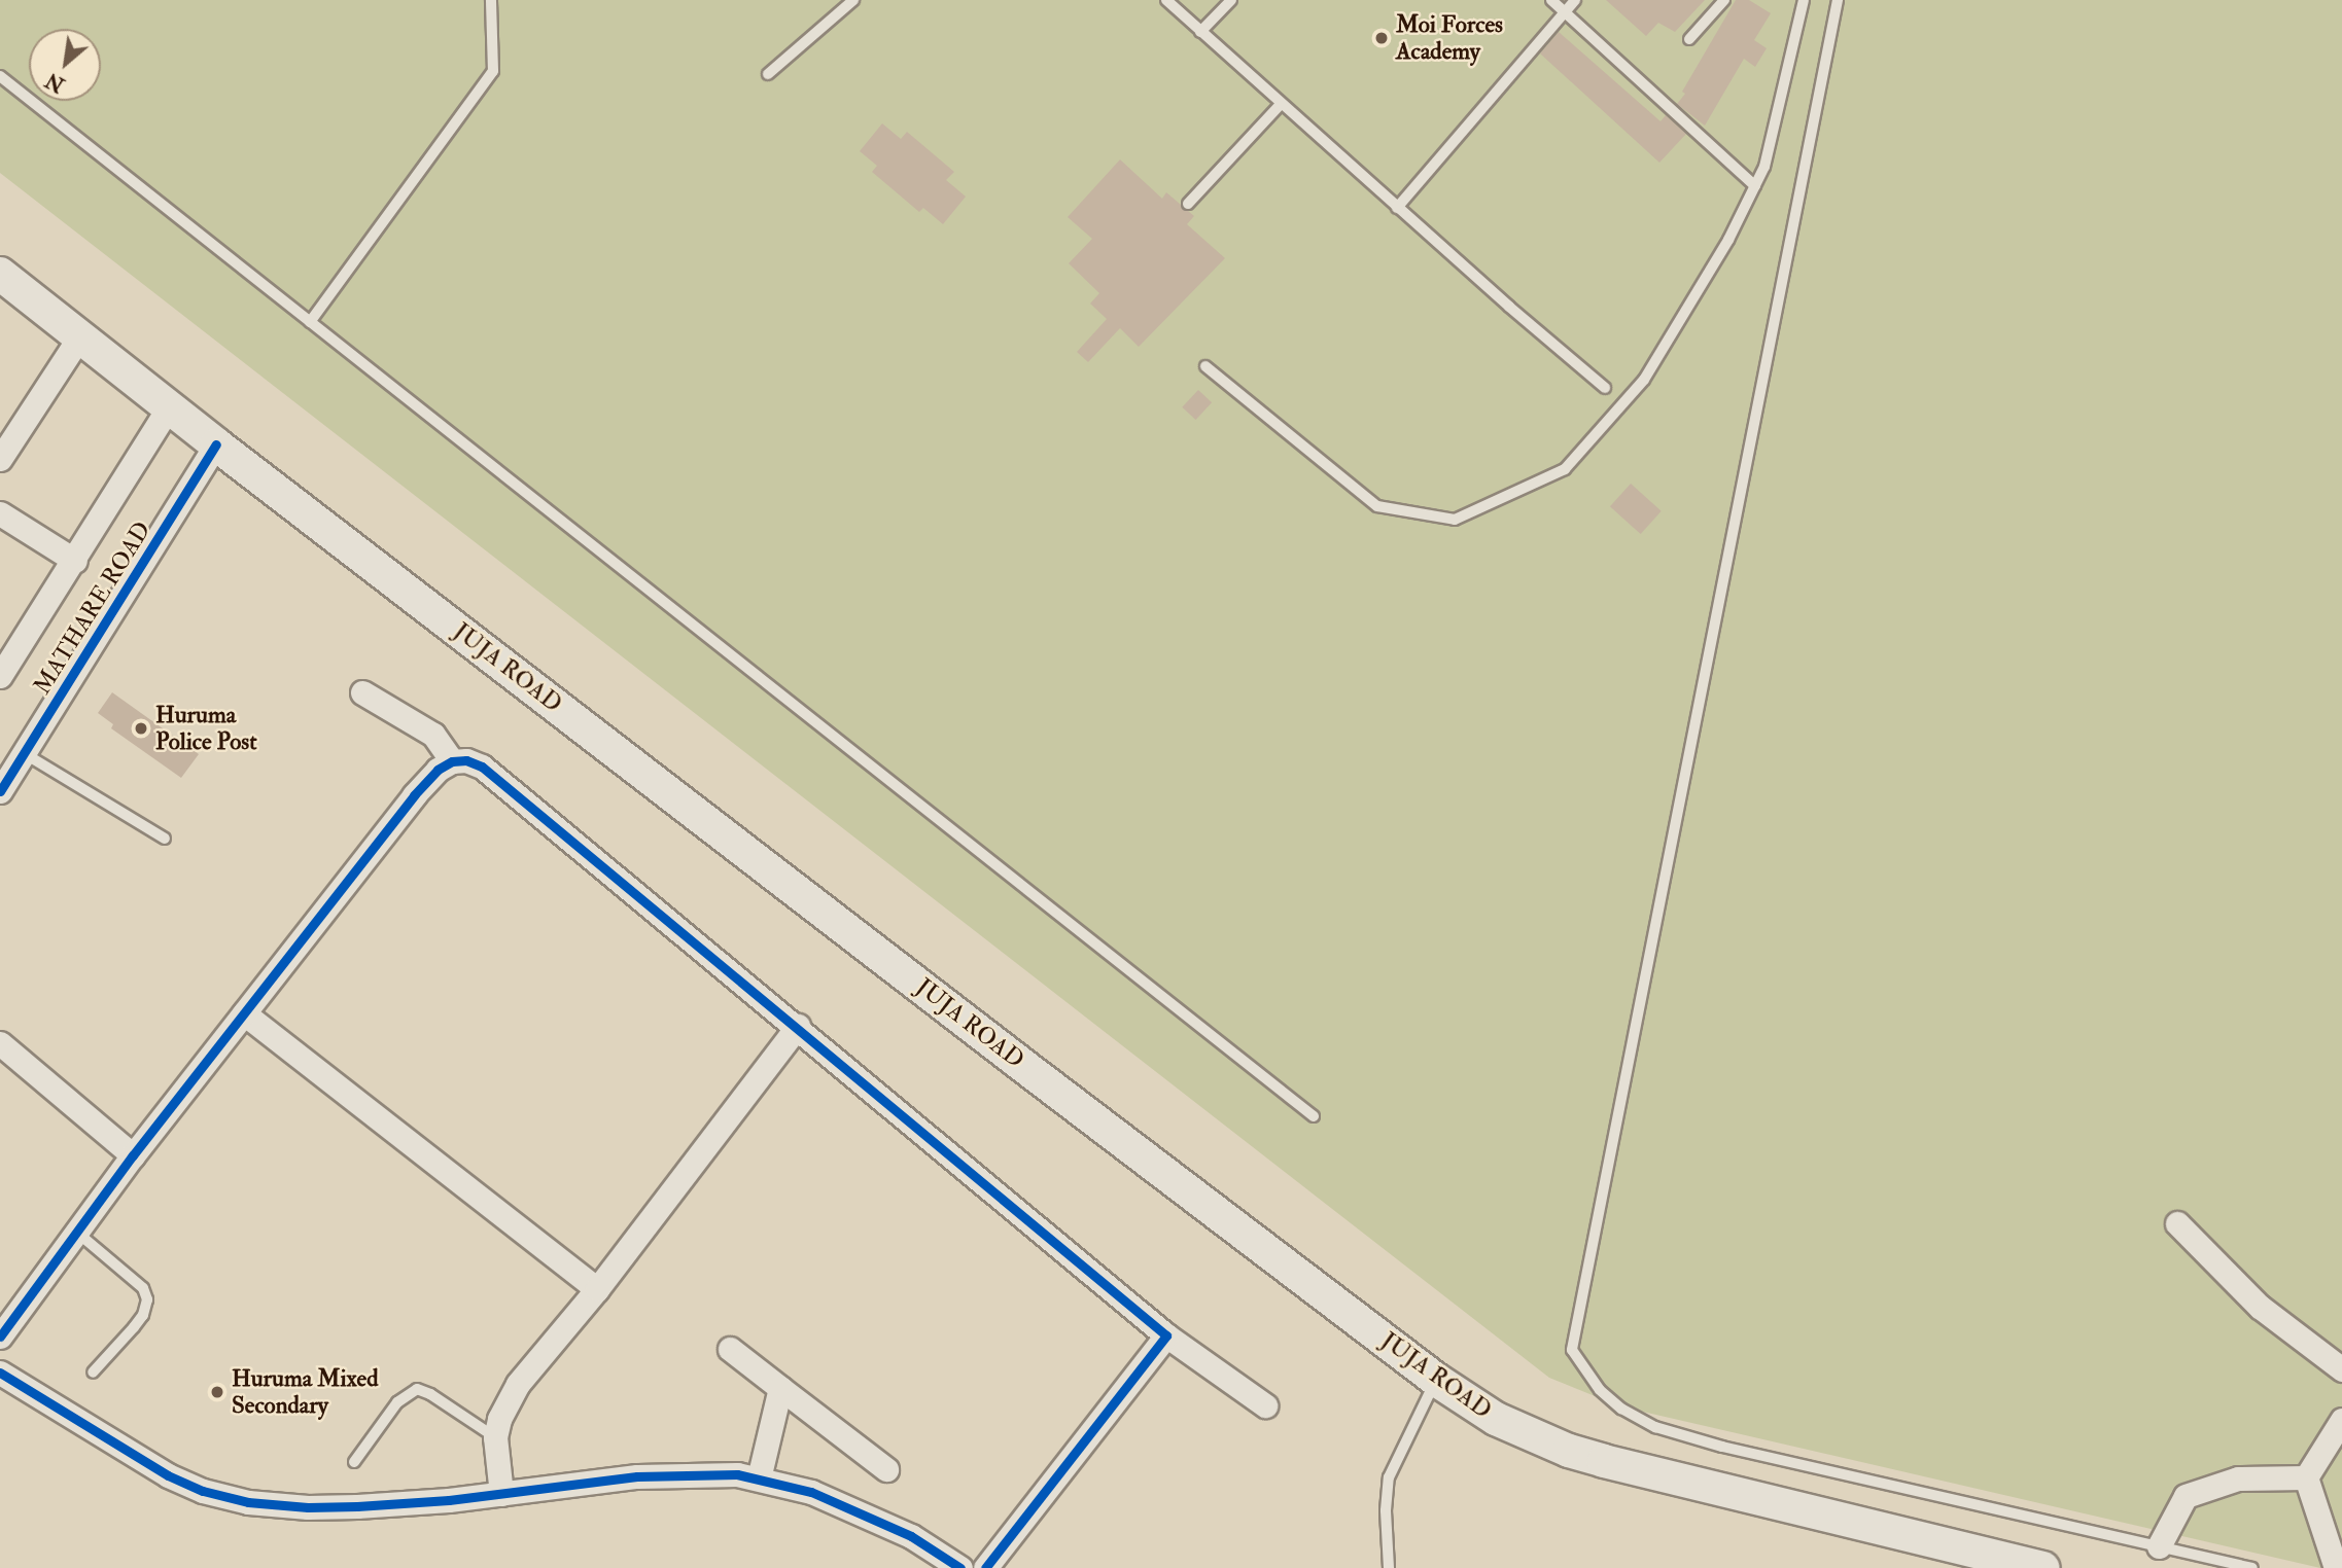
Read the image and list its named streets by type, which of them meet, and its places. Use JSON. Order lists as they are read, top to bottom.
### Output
{
  "streets": {
    "main road": ["JUJA ROAD"],
    "street": ["MATHARE ROAD"]
  },
  "crossings": [
    ["MATHARE ROAD", "JUJA ROAD"]
  ],
  "places": ["Moi Forces Academy", "Huruma Police Post", "Huruma Mixed Secondary"],
  "north": "bottom left"
}
